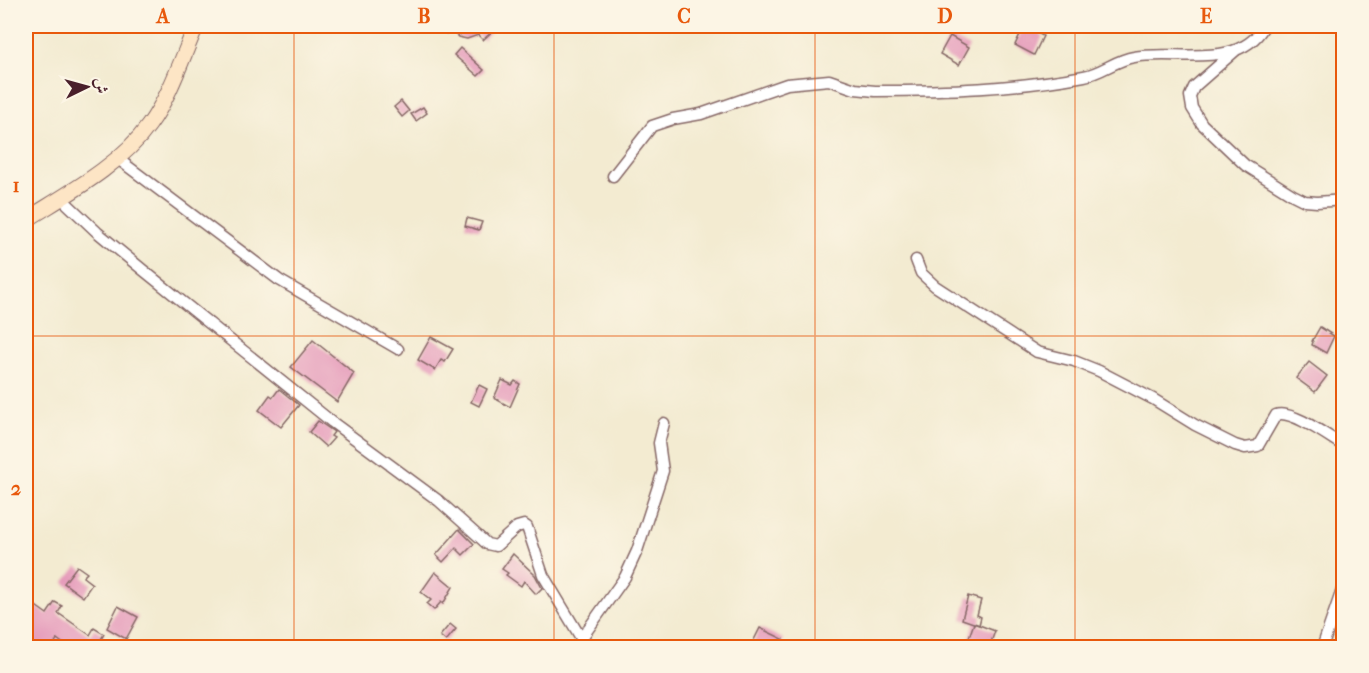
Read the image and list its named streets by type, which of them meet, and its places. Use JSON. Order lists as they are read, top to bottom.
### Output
{
  "north": "right",
  "grid": {
    "columns": [
      "A",
      "B",
      "C",
      "D",
      "E"
    ],
    "rows": ["1", "2"]
  }
}
